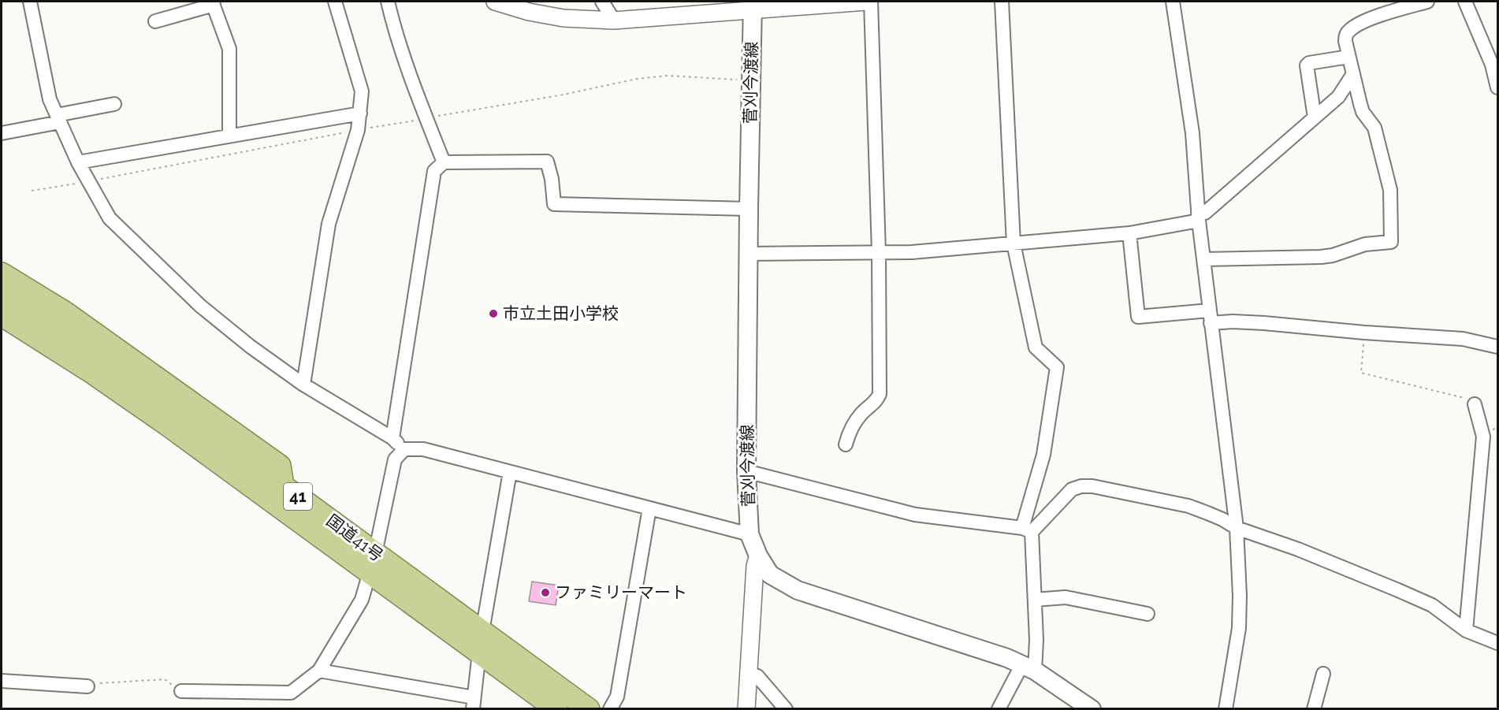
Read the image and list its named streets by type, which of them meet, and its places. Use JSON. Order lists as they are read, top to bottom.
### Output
{
  "streets": {
    "highway": ["41", "国道41号"],
    "main road": ["菅刈今渡線"]
  },
  "places": ["市立土田小学校", "ファミリーマート"]
}
